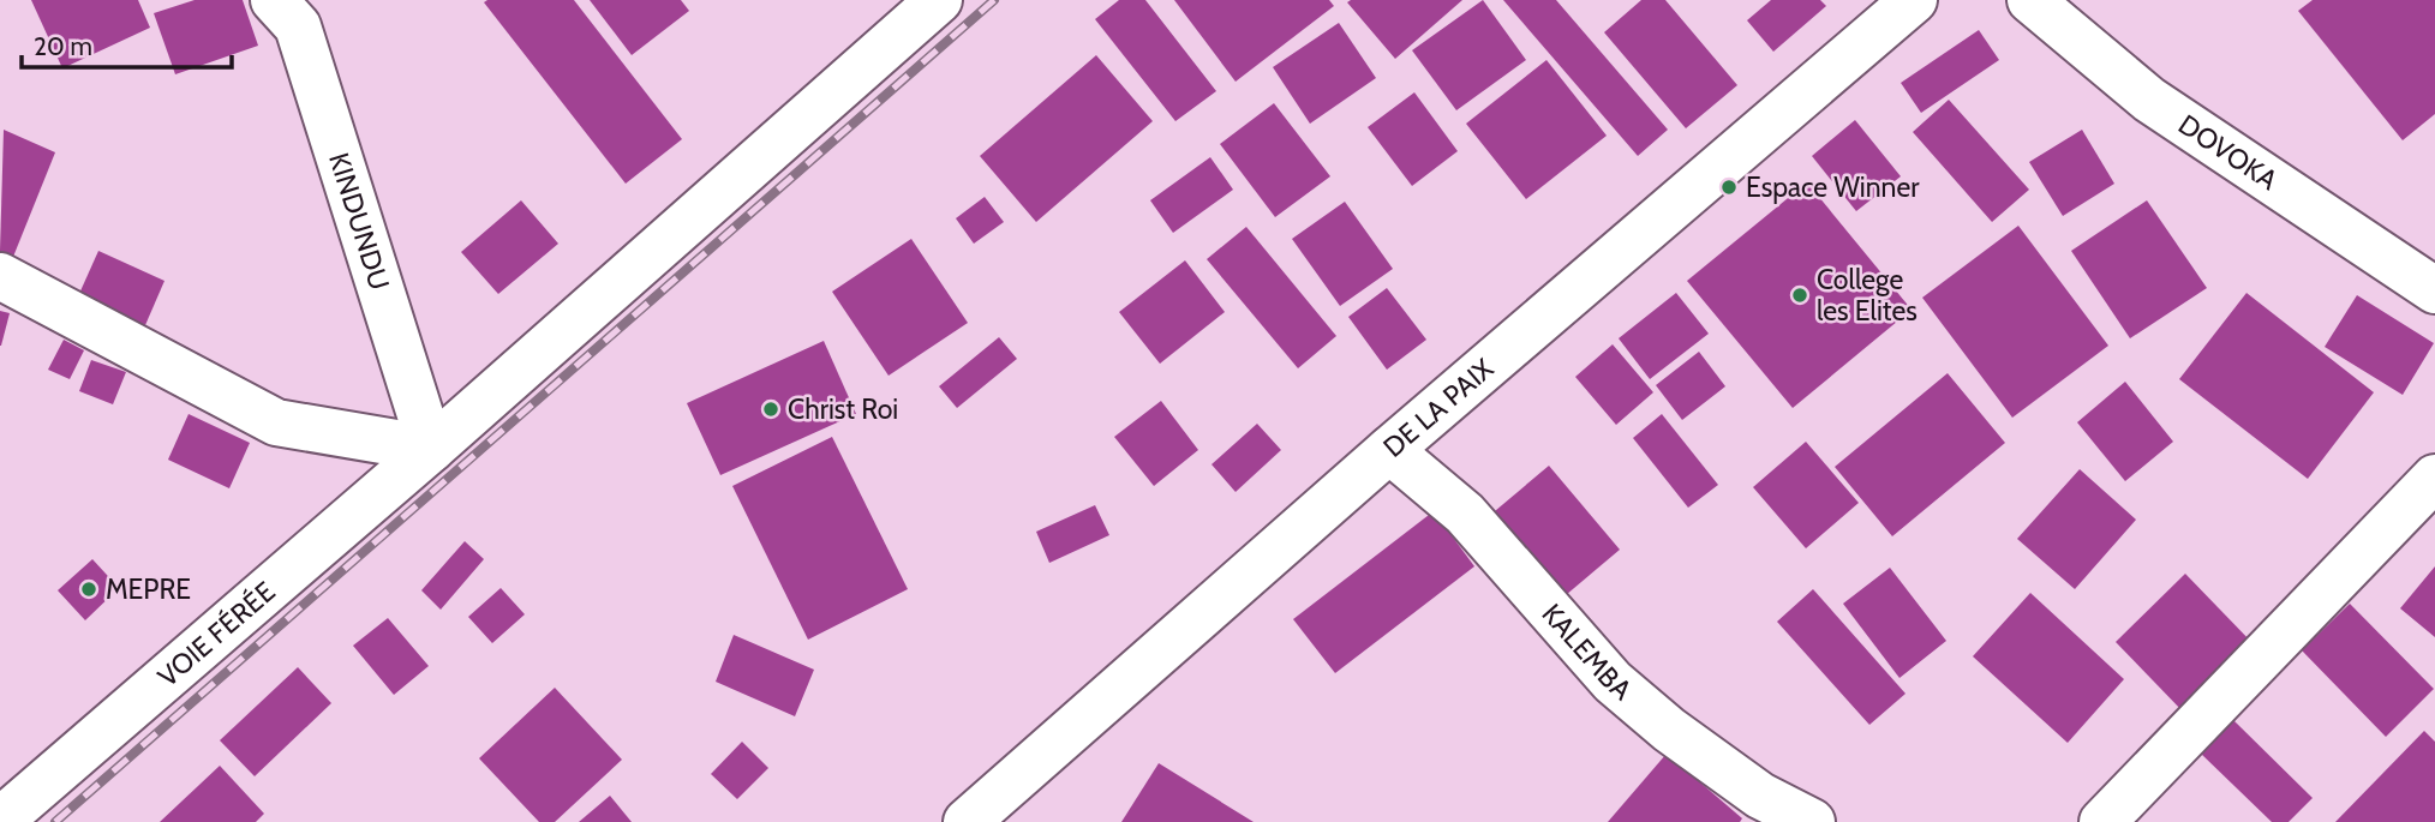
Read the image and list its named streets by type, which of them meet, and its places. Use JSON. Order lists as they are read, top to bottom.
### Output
{
  "streets": {
    "street": [
      "DOVOKA",
      "KINDUNDU",
      "DE LA PAIX",
      "VOIE FÉRÉE",
      "KALEMBA"
    ]
  },
  "crossings": [
    ["KINDUNDU", "VOIE FÉRÉE"],
    ["DE LA PAIX", "KALEMBA"]
  ],
  "places": [
    "Espace Winner",
    "College les Elites",
    "Christ Roi",
    "MEPRE"
  ],
  "scale_bar": "20 m"
}
